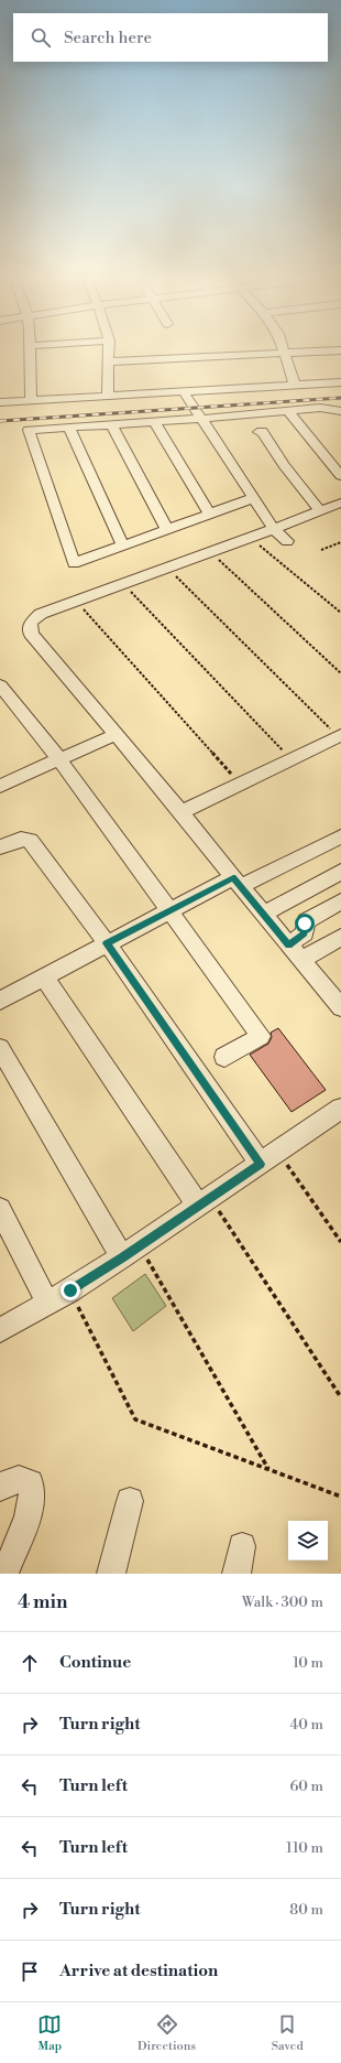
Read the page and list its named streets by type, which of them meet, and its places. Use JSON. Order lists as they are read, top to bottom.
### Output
{
  "page": {
    "search": "Search here",
    "heading": ["4 min", "Walk · 300 m"],
    "list": [
      ["Continue", "10 m"],
      ["Turn right", "40 m"],
      ["Turn left", "60 m"],
      ["Turn left", "110 m"],
      ["Turn right", "80 m"],
      "Arrive at destination"
    ],
    "nav": ["Map", "Directions", "Saved"]
  }
}
